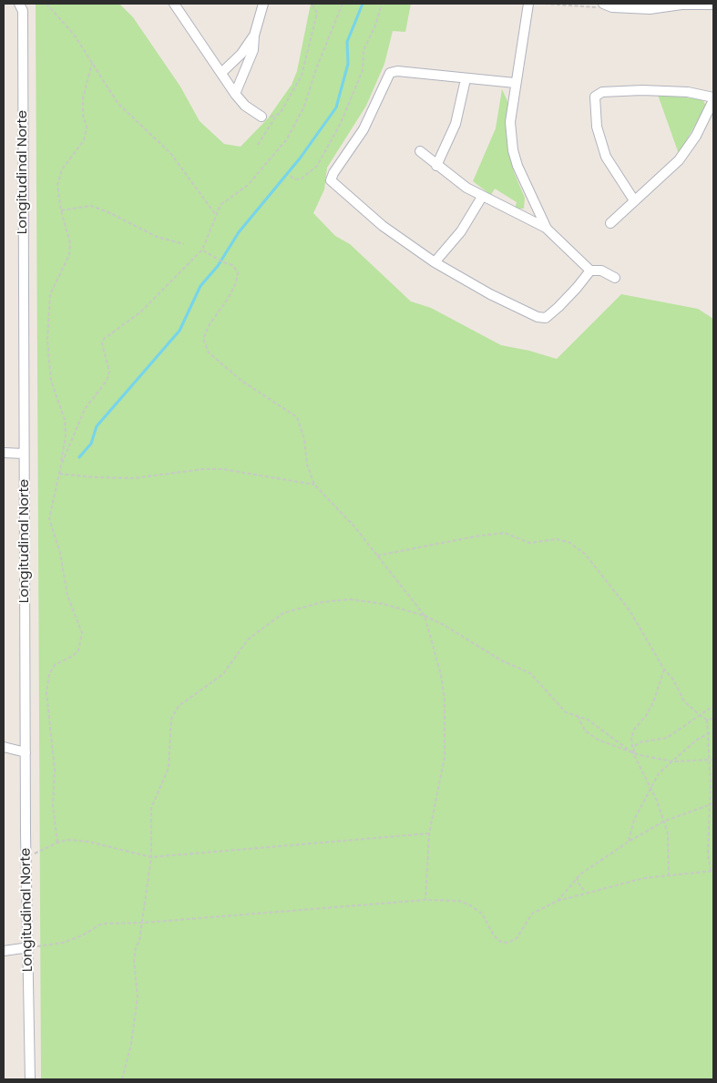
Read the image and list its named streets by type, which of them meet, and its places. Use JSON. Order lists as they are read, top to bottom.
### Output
{
  "streets": {
    "street": ["Longitudinal Norte"]
  }
}
